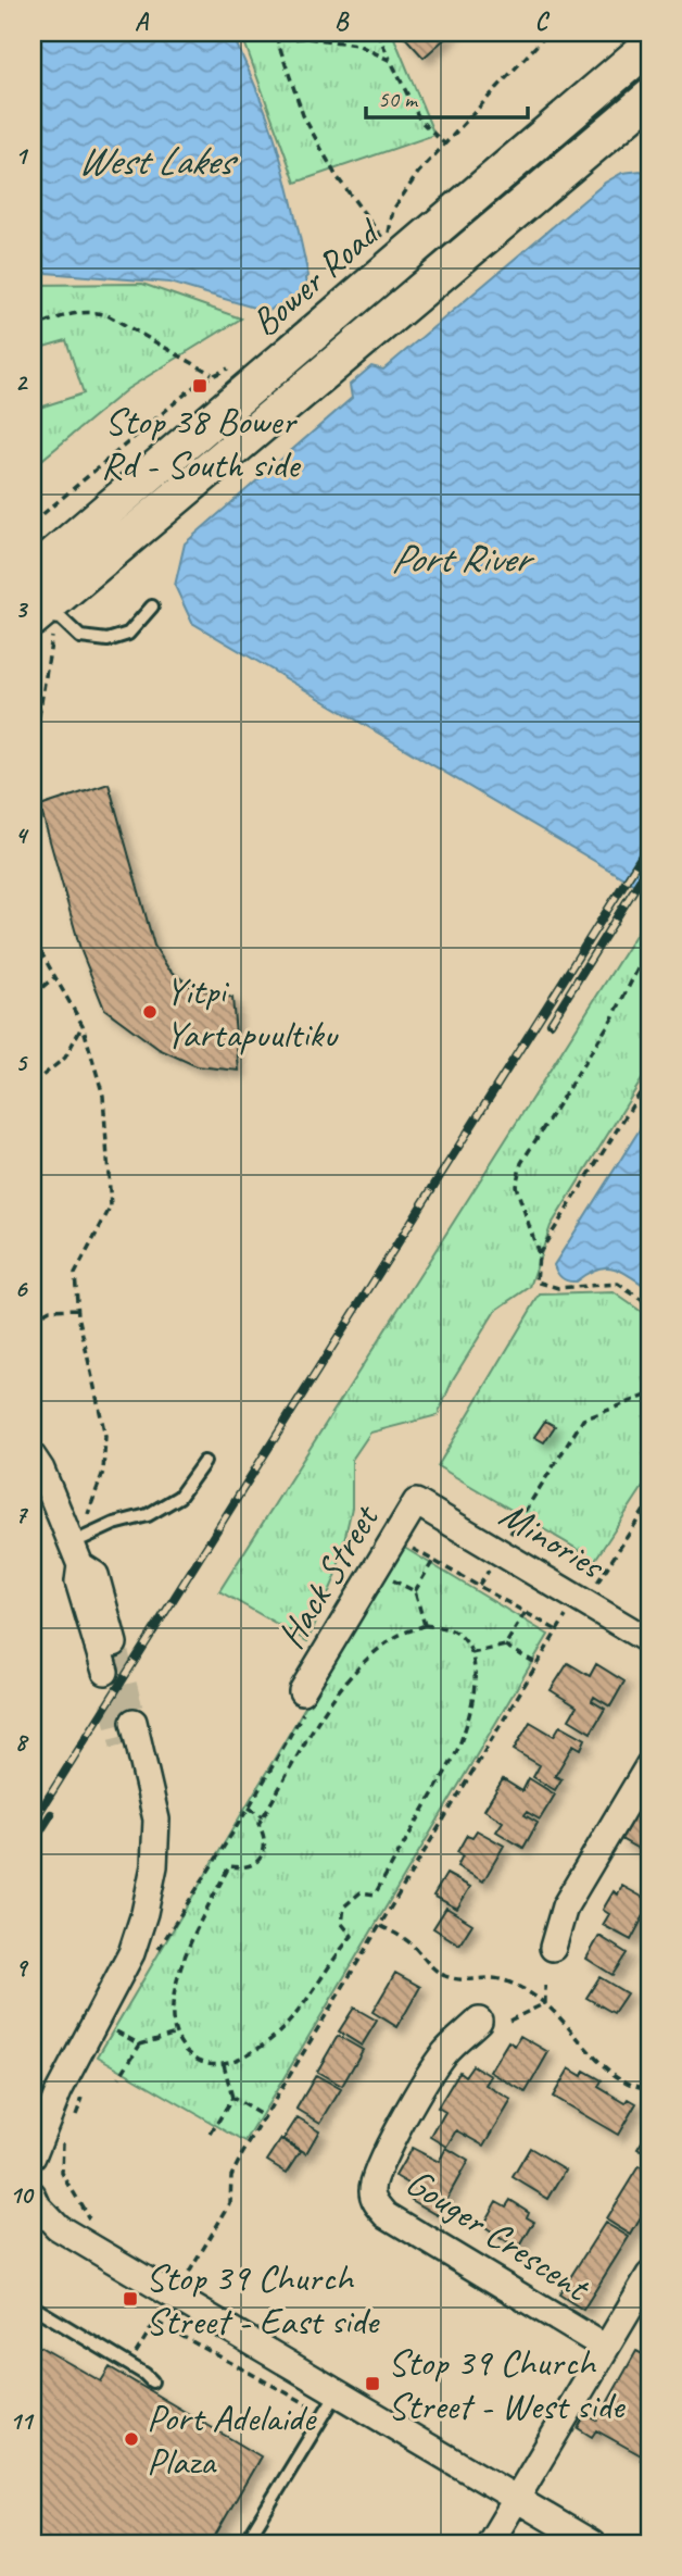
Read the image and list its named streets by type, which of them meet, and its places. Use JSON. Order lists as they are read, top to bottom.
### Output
{
  "streets": {
    "main road": ["Bower Road"],
    "street": ["Minories", "Hack Street", "Gouger Crescent"]
  },
  "crossings": [
    ["Minories", "Hack Street"]
  ],
  "water": ["West Lakes", "Port River"],
  "places": {
    "transit": ["Stop 38 Bower Rd - South side", "Stop 39 Church Street - East side", "Stop 39 Church Street - West side"],
    "other": ["Yitpi Yartapuultiku", "Port Adelaide Plaza"]
  },
  "scale_bar": "50 m",
  "grid": {
    "columns": ["A", "B", "C"],
    "rows": [
      "1",
      "2",
      "3",
      "4",
      "5",
      "6",
      "7",
      "8",
      "9",
      "10",
      "11"
    ]
  }
}
